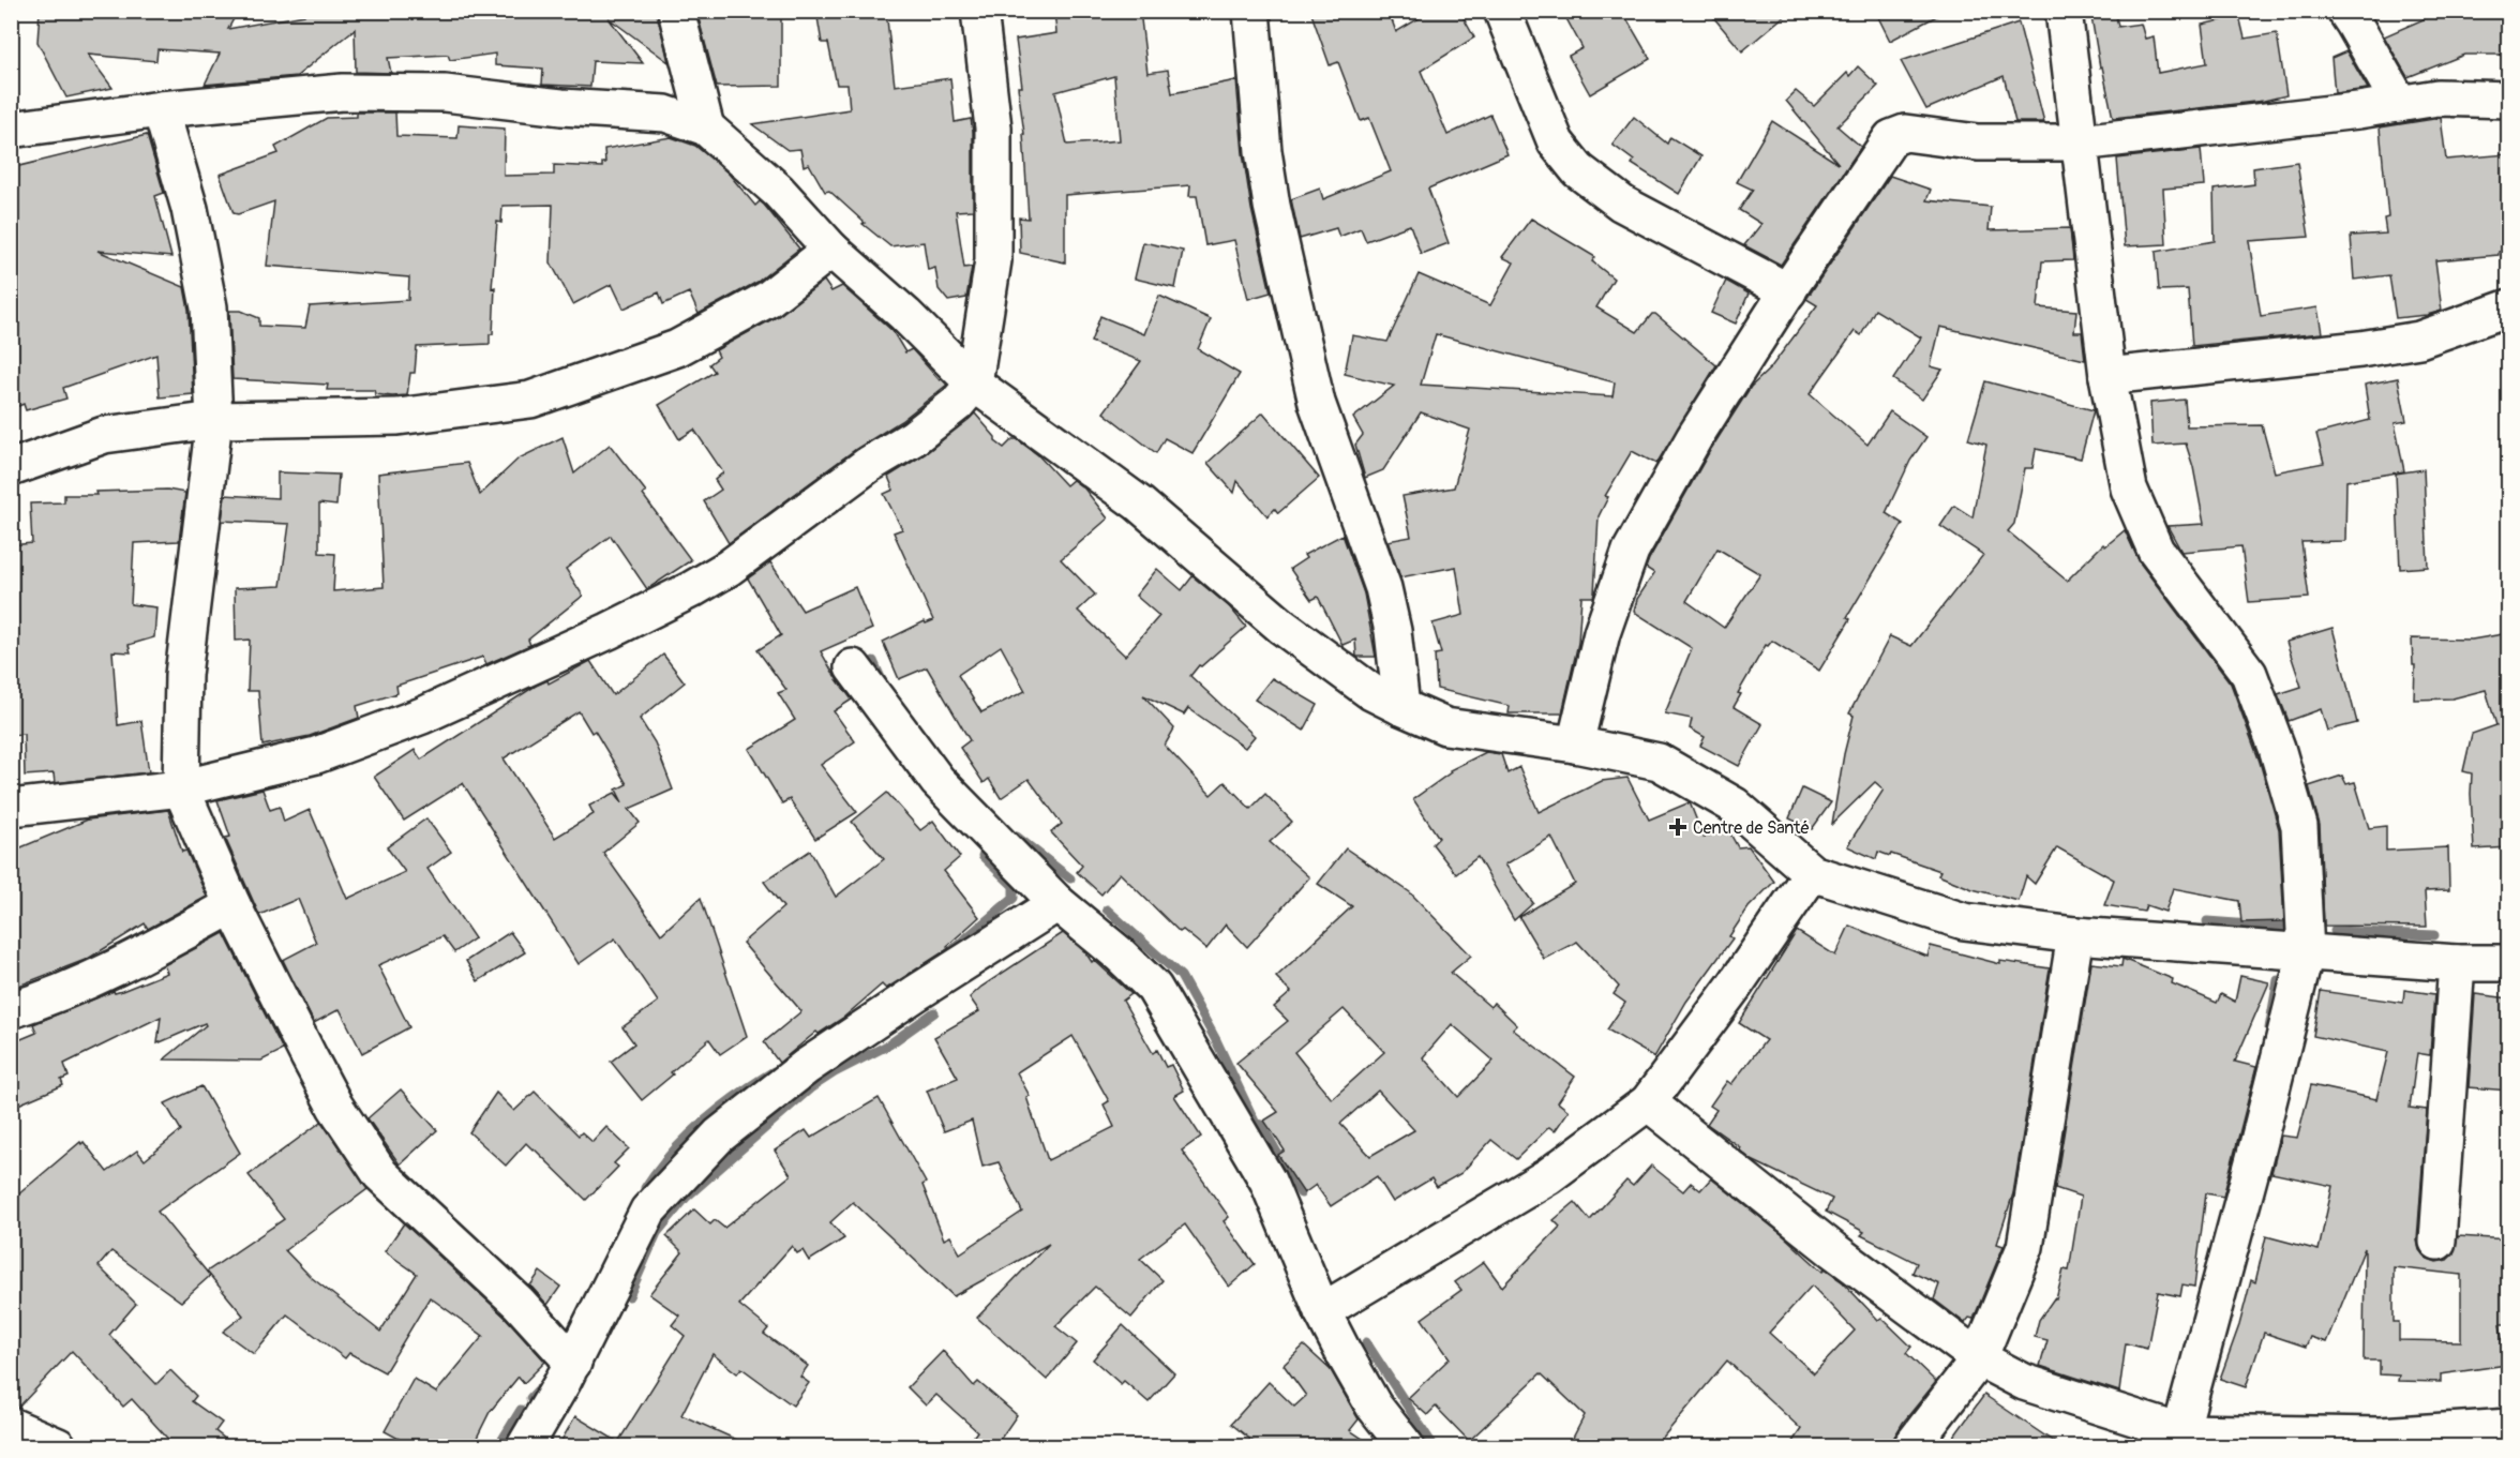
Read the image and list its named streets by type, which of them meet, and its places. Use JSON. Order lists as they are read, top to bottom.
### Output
{
  "places": {
    "health": ["Centre de Santé"]
  }
}
